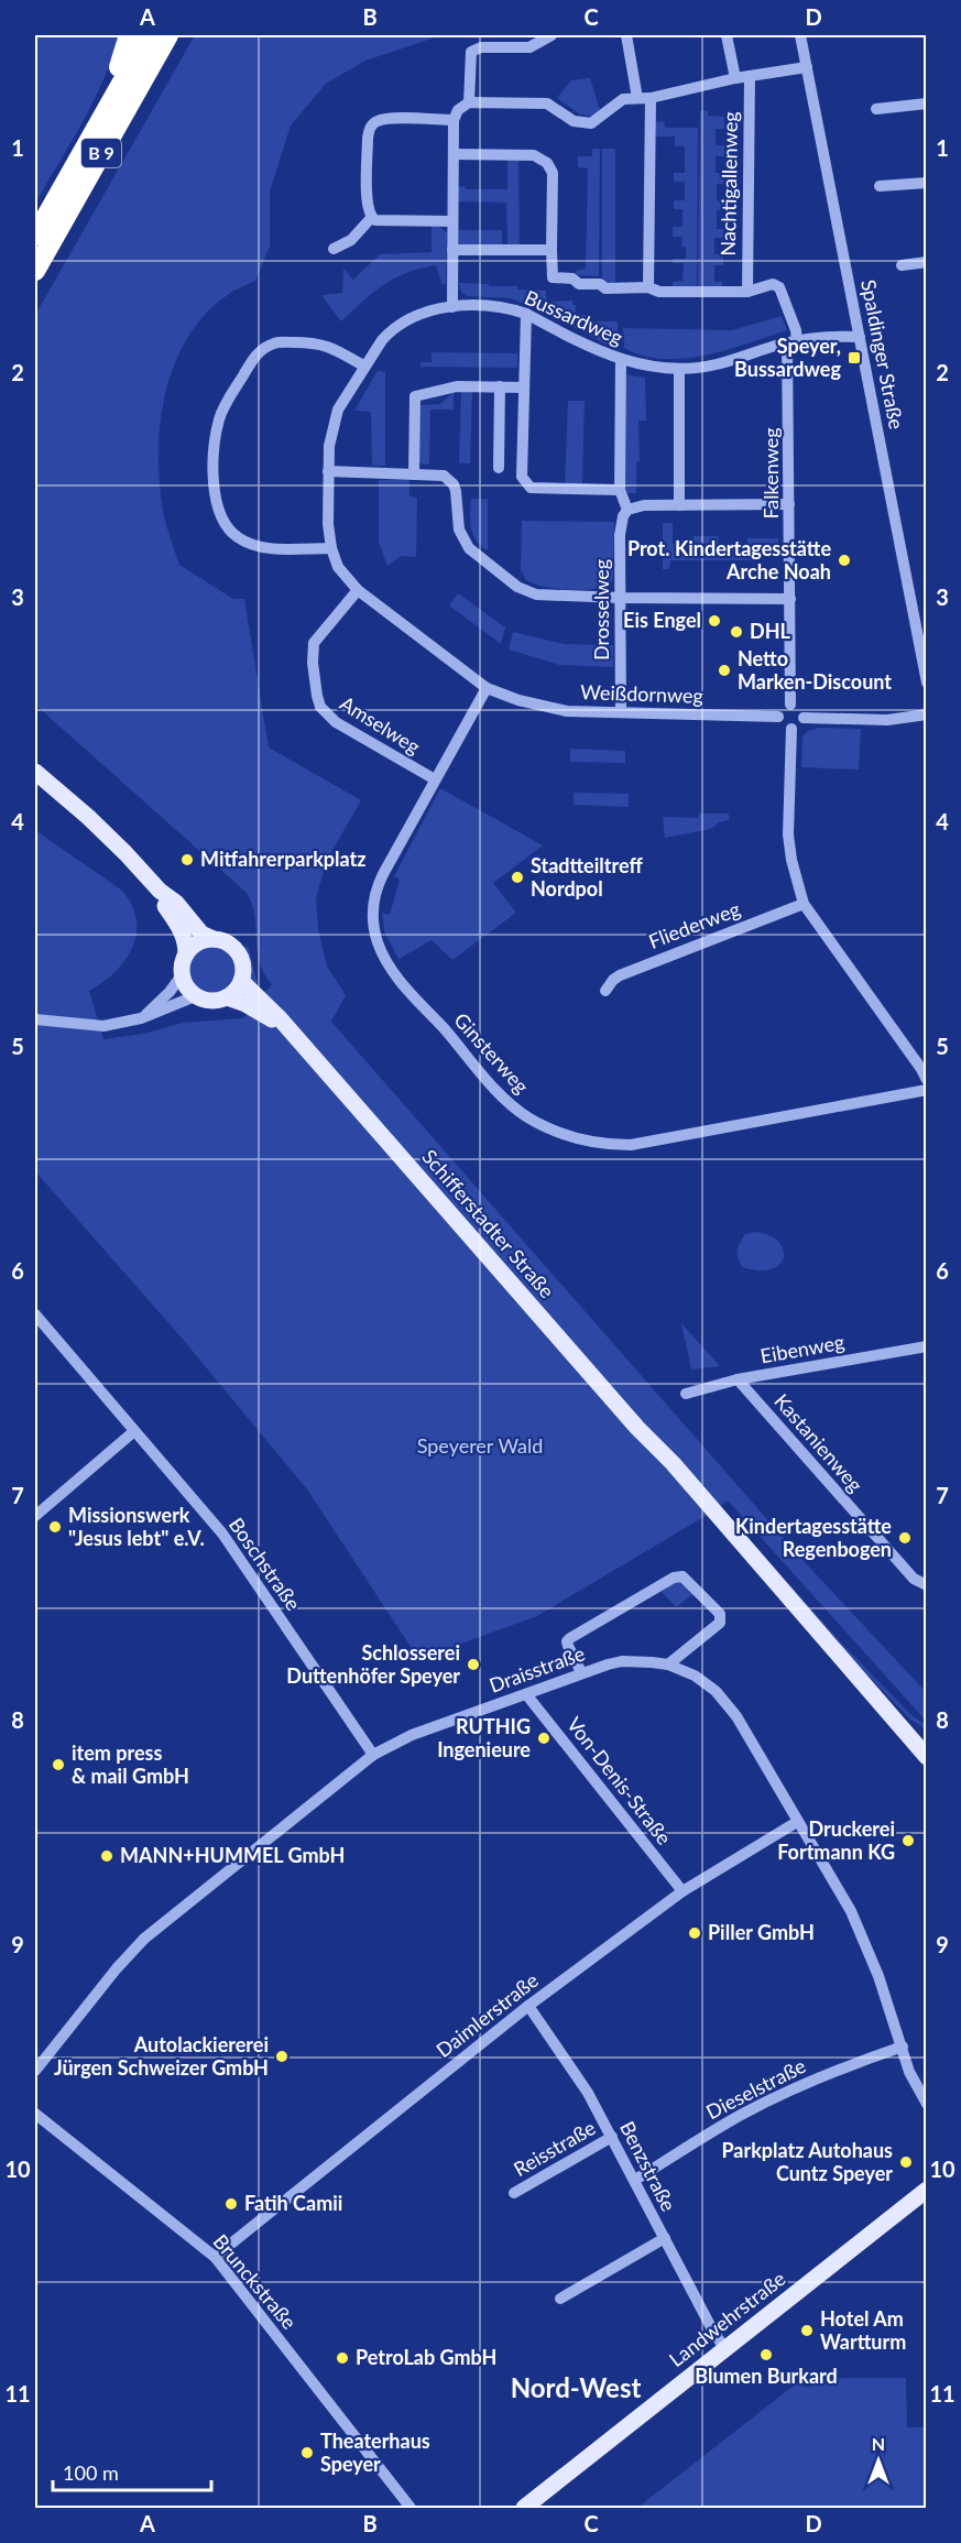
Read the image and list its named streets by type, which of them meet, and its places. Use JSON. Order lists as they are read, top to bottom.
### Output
{
  "streets": {
    "highway": ["B 9"],
    "main road": ["Schifferstadter Straße", "Landwehrstraße"],
    "street": [
      "Nachtigallenweg",
      "Bussardweg",
      "Spaldinger Straße",
      "Falkenweg",
      "Drosselweg",
      "Weißdornweg",
      "Amselweg",
      "Fliederweg",
      "Ginsterweg",
      "Eibenweg",
      "Kastanienweg",
      "Boschstraße",
      "Draisstraße",
      "Von-Denis-Straße",
      "Daimlerstraße",
      "Dieselstraße",
      "Reisstraße",
      "Benzstraße",
      "Brunckstraße"
    ]
  },
  "crossings": [
    ["Nachtigallenweg", "Spaldinger Straße"],
    ["Bussardweg", "Spaldinger Straße"],
    ["Bussardweg", "Falkenweg"],
    ["Bussardweg", "Weißdornweg"],
    ["Bussardweg", "Amselweg"],
    ["Bussardweg", "Ginsterweg"],
    ["Falkenweg", "Weißdornweg"],
    ["Drosselweg", "Weißdornweg"],
    ["Weißdornweg", "Ginsterweg"],
    ["Amselweg", "Ginsterweg"],
    ["Eibenweg", "Kastanienweg"],
    ["Boschstraße", "Draisstraße"],
    ["Draisstraße", "Von-Denis-Straße"],
    ["Draisstraße", "Daimlerstraße"],
    ["Draisstraße", "Dieselstraße"],
    ["Von-Denis-Straße", "Daimlerstraße"],
    ["Daimlerstraße", "Benzstraße"],
    ["Daimlerstraße", "Brunckstraße"],
    ["Dieselstraße", "Benzstraße"],
    ["Reisstraße", "Benzstraße"],
    ["Benzstraße", "Landwehrstraße"]
  ],
  "districts": ["Nord-West"],
  "parks": ["Speyerer Wald"],
  "places": {
    "transit": ["Speyer, Bussardweg"],
    "other": [
      "Prot. Kindertagesstätte Arche Noah",
      "Eis Engel",
      "DHL",
      "Netto Marken-Discount",
      "Mitfahrerparkplatz",
      "Stadtteiltreff Nordpol",
      "Missionswerk \"Jesus lebt\" e.V.",
      "Kindertagesstätte Regenbogen",
      "Schlosserei Duttenhöfer Speyer",
      "RUTHIG Ingenieure",
      "item press & mail GmbH",
      "Druckerei Fortmann KG",
      "MANN+HUMMEL GmbH",
      "Piller GmbH",
      "Autolackiererei Jürgen Schweizer GmbH",
      "Parkplatz Autohaus Cuntz Speyer",
      "Fatih Camii",
      "Hotel Am Wartturm",
      "Blumen Burkard",
      "PetroLab GmbH",
      "Theaterhaus Speyer"
    ]
  },
  "scale_bar": "100 m",
  "north": "top",
  "grid": {
    "columns": [
      "A",
      "B",
      "C",
      "D"
    ],
    "rows": [
      "1",
      "2",
      "3",
      "4",
      "5",
      "6",
      "7",
      "8",
      "9",
      "10",
      "11"
    ]
  }
}
